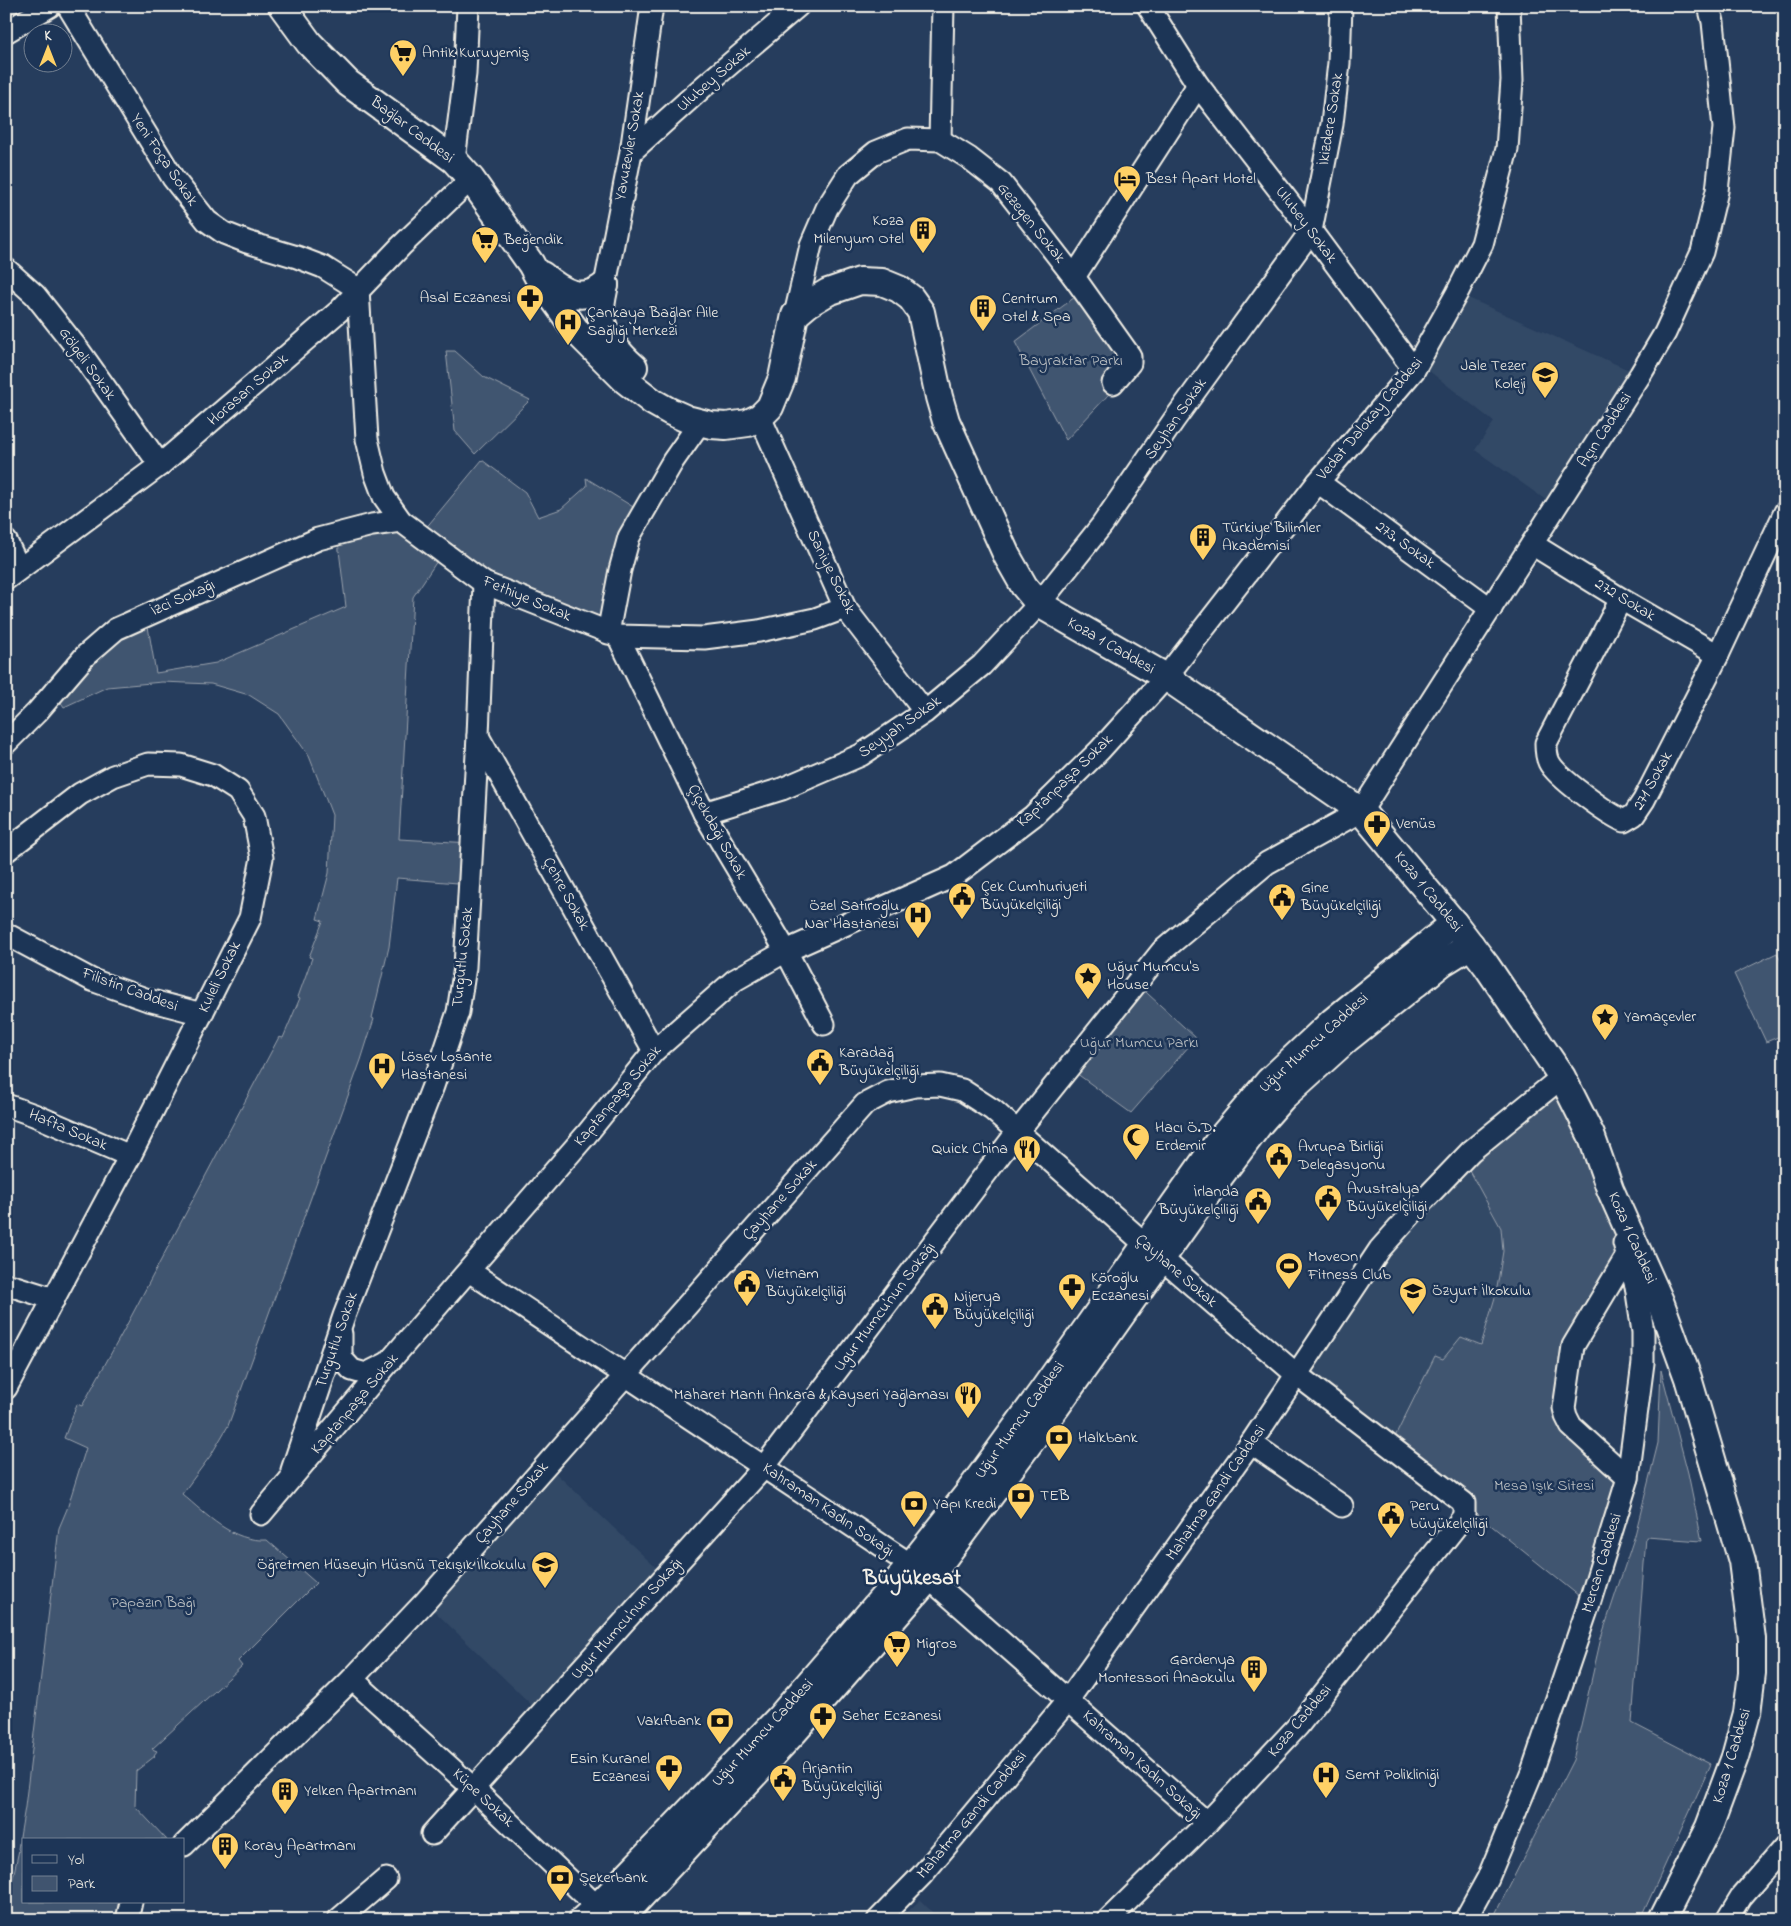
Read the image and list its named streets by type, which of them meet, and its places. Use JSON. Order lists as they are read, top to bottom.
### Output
{
  "streets": {
    "main road": ["Bağlar Caddesi", "Koza 1 Caddesi", "Uğur Mumcu Caddesi"],
    "street": [
      "Ulubey Sokak",
      "İkizdere Sokak",
      "Yavuzevler Sokak",
      "Yeni Foça Sokak",
      "Gezegen Sokak",
      "Gölgeli Sokak",
      "Horasan Sokak",
      "Seyhan Sokak",
      "Vedat Dalokay Caddesi",
      "Açın Caddesi",
      "273. Sokak",
      "Saniye Sokak",
      "İzci Sokağı",
      "Fethiye Sokak",
      "272 Sokak",
      "Seyyah Sokak",
      "Kaptanpaşa Sokak",
      "271 Sokak",
      "Çiçekdağı Sokak",
      "Çehre Sokak",
      "Turgutlu Sokak",
      "Kuleli Sokak",
      "Filistin Caddesi",
      "Hafta Sokak",
      "Çayhane Sokak",
      "Ugur Mumcu'nun Sokağı",
      "Mahatma Gandi Caddesi",
      "Kahraman Kadın Sokağı",
      "Mercan Caddesi",
      "Koza Caddesi",
      "Küpe Sokak"
    ]
  },
  "crossings": [
    ["Ulubey Sokak", "İkizdere Sokak"],
    ["Ulubey Sokak", "Yavuzevler Sokak"],
    ["Ulubey Sokak", "Seyhan Sokak"],
    ["Ulubey Sokak", "Vedat Dalokay Caddesi"],
    ["İkizdere Sokak", "Seyhan Sokak"],
    ["Bağlar Caddesi", "Yavuzevler Sokak"],
    ["Bağlar Caddesi", "Horasan Sokak"],
    ["Yeni Foça Sokak", "Horasan Sokak"],
    ["Yeni Foça Sokak", "Fethiye Sokak"],
    ["Gezegen Sokak", "Koza 1 Caddesi"],
    ["Gölgeli Sokak", "Horasan Sokak"],
    ["Horasan Sokak", "Fethiye Sokak"],
    ["Seyhan Sokak", "Koza 1 Caddesi"],
    ["Seyhan Sokak", "Seyyah Sokak"],
    ["Vedat Dalokay Caddesi", "273. Sokak"],
    ["Vedat Dalokay Caddesi", "Koza 1 Caddesi"],
    ["Vedat Dalokay Caddesi", "Kaptanpaşa Sokak"],
    ["Açın Caddesi", "273. Sokak"],
    ["Açın Caddesi", "272 Sokak"],
    ["Açın Caddesi", "Koza 1 Caddesi"],
    ["Açın Caddesi", "Ugur Mumcu'nun Sokağı"],
    ["Saniye Sokak", "Fethiye Sokak"],
    ["Saniye Sokak", "Seyyah Sokak"],
    ["İzci Sokağı", "Fethiye Sokak"],
    ["Fethiye Sokak", "Çiçekdağı Sokak"],
    ["Fethiye Sokak", "Turgutlu Sokak"],
    ["272 Sokak", "271 Sokak"],
    ["Koza 1 Caddesi", "Seyyah Sokak"],
    ["Koza 1 Caddesi", "Kaptanpaşa Sokak"],
    ["Koza 1 Caddesi", "Uğur Mumcu Caddesi"],
    ["Koza 1 Caddesi", "Ugur Mumcu'nun Sokağı"],
    ["Koza 1 Caddesi", "Mahatma Gandi Caddesi"],
    ["Koza 1 Caddesi", "Mercan Caddesi"],
    ["Seyyah Sokak", "Çiçekdağı Sokak"],
    ["Kaptanpaşa Sokak", "Çiçekdağı Sokak"],
    ["Kaptanpaşa Sokak", "Çehre Sokak"],
    ["Kaptanpaşa Sokak", "Turgutlu Sokak"],
    ["Kaptanpaşa Sokak", "Kahraman Kadın Sokağı"],
    ["Çehre Sokak", "Turgutlu Sokak"],
    ["Kuleli Sokak", "Filistin Caddesi"],
    ["Kuleli Sokak", "Hafta Sokak"],
    ["Uğur Mumcu Caddesi", "Çayhane Sokak"],
    ["Uğur Mumcu Caddesi", "Kahraman Kadın Sokağı"],
    ["Uğur Mumcu Caddesi", "Küpe Sokak"],
    ["Çayhane Sokak", "Ugur Mumcu'nun Sokağı"],
    ["Çayhane Sokak", "Mahatma Gandi Caddesi"],
    ["Çayhane Sokak", "Kahraman Kadın Sokağı"],
    ["Çayhane Sokak", "Koza Caddesi"],
    ["Çayhane Sokak", "Küpe Sokak"],
    ["Ugur Mumcu'nun Sokağı", "Kahraman Kadın Sokağı"],
    ["Ugur Mumcu'nun Sokağı", "Küpe Sokak"],
    ["Mahatma Gandi Caddesi", "Kahraman Kadın Sokağı"],
    ["Kahraman Kadın Sokağı", "Koza Caddesi"]
  ],
  "districts": ["Büyükesat"],
  "parks": [
    "Bayraktar Parkı",
    "Uğur Mumcu Parkı",
    "Mesa Işık Sitesi",
    "Papazın Bağı"
  ],
  "places": {
    "supermarket": ["Antik Kuruyemiş", "Beğendik", "Migros"],
    "hotel": ["Best Apart Hotel"],
    "building": [
      "Koza Milenyum Otel",
      "Centrum Otel & Spa",
      "Türkiye Bilimler Akademisi",
      "Gardenya Montessori Anaokulu",
      "Yelken Apartmanı",
      "Koray Apartmanı"
    ],
    "pharmacy": [
      "Asal Eczanesi",
      "Venüs",
      "Köroğlu Eczanesi",
      "Seher Eczanesi",
      "Esin Kuranel Eczanesi"
    ],
    "hospital": [
      "Çankaya Bağlar Aile Sağlığı Merkezi",
      "Özel Satıroğlu Nar Hastanesi",
      "Lösev Losante Hastanesi",
      "Semt Polikliniği"
    ],
    "school or university": ["Jale Tezer Koleji", "Özyurt İlkokulu", "Öğretmen Hüseyin Hüsnü Tekışık İlkokulu"],
    "public building": [
      "Çek Cumhuriyeti Büyükelçiliği",
      "Gine Büyükelçiliği",
      "Karadağ Büyükelçiliği",
      "Avrupa Birliği Delegasyonu",
      "Avustralya Büyükelçiliği",
      "İrlanda Büyükelçiliği",
      "Vietnam Büyükelçiliği",
      "Nijerya Büyükelçiliği",
      "Peru büyükelçiliği",
      "Arjantin Büyükelçiliği"
    ],
    "place": ["Uğur Mumcu's House", "Yamaçevler"],
    "mosque": ["Hacı Ö.D. Erdemir"],
    "restaurant": ["Quick China", "Maharet Mantı Ankara & Kayseri Yağlaması"],
    "sports": ["MoveOn Fitness Club"],
    "bank": [
      "Halkbank",
      "TEB",
      "Yapı Kredi",
      "Vakıfbank",
      "Şekerbank"
    ]
  },
  "legend": ["Yol", "Park"],
  "north": "top"
}
